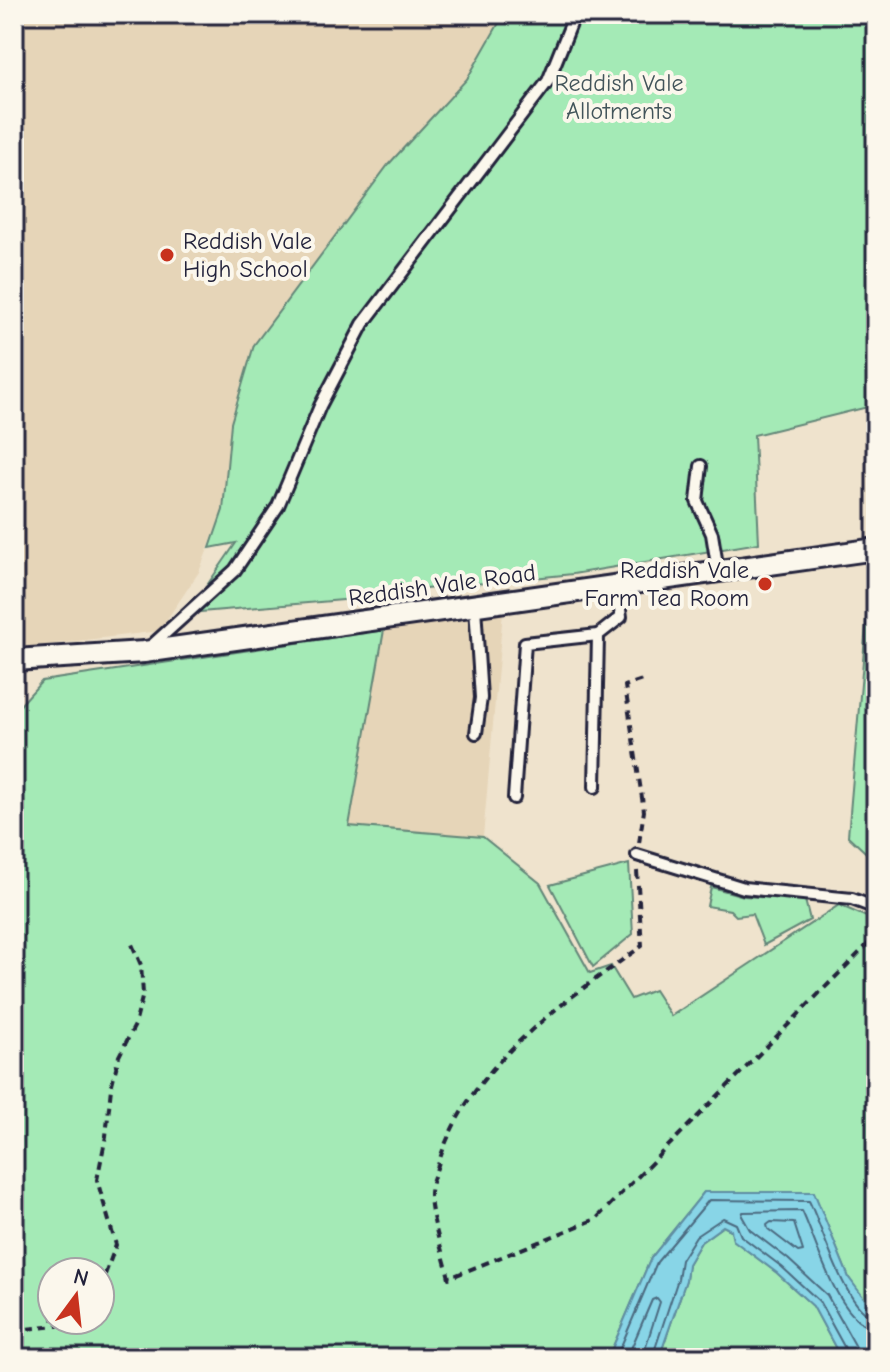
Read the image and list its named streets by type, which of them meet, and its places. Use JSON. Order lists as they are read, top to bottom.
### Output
{
  "streets": {
    "street": ["Reddish Vale Road"]
  },
  "parks": ["Reddish Vale Allotments"],
  "places": ["Reddish Vale High School", "Reddish Vale Farm Tea Room"],
  "north": "top"
}
